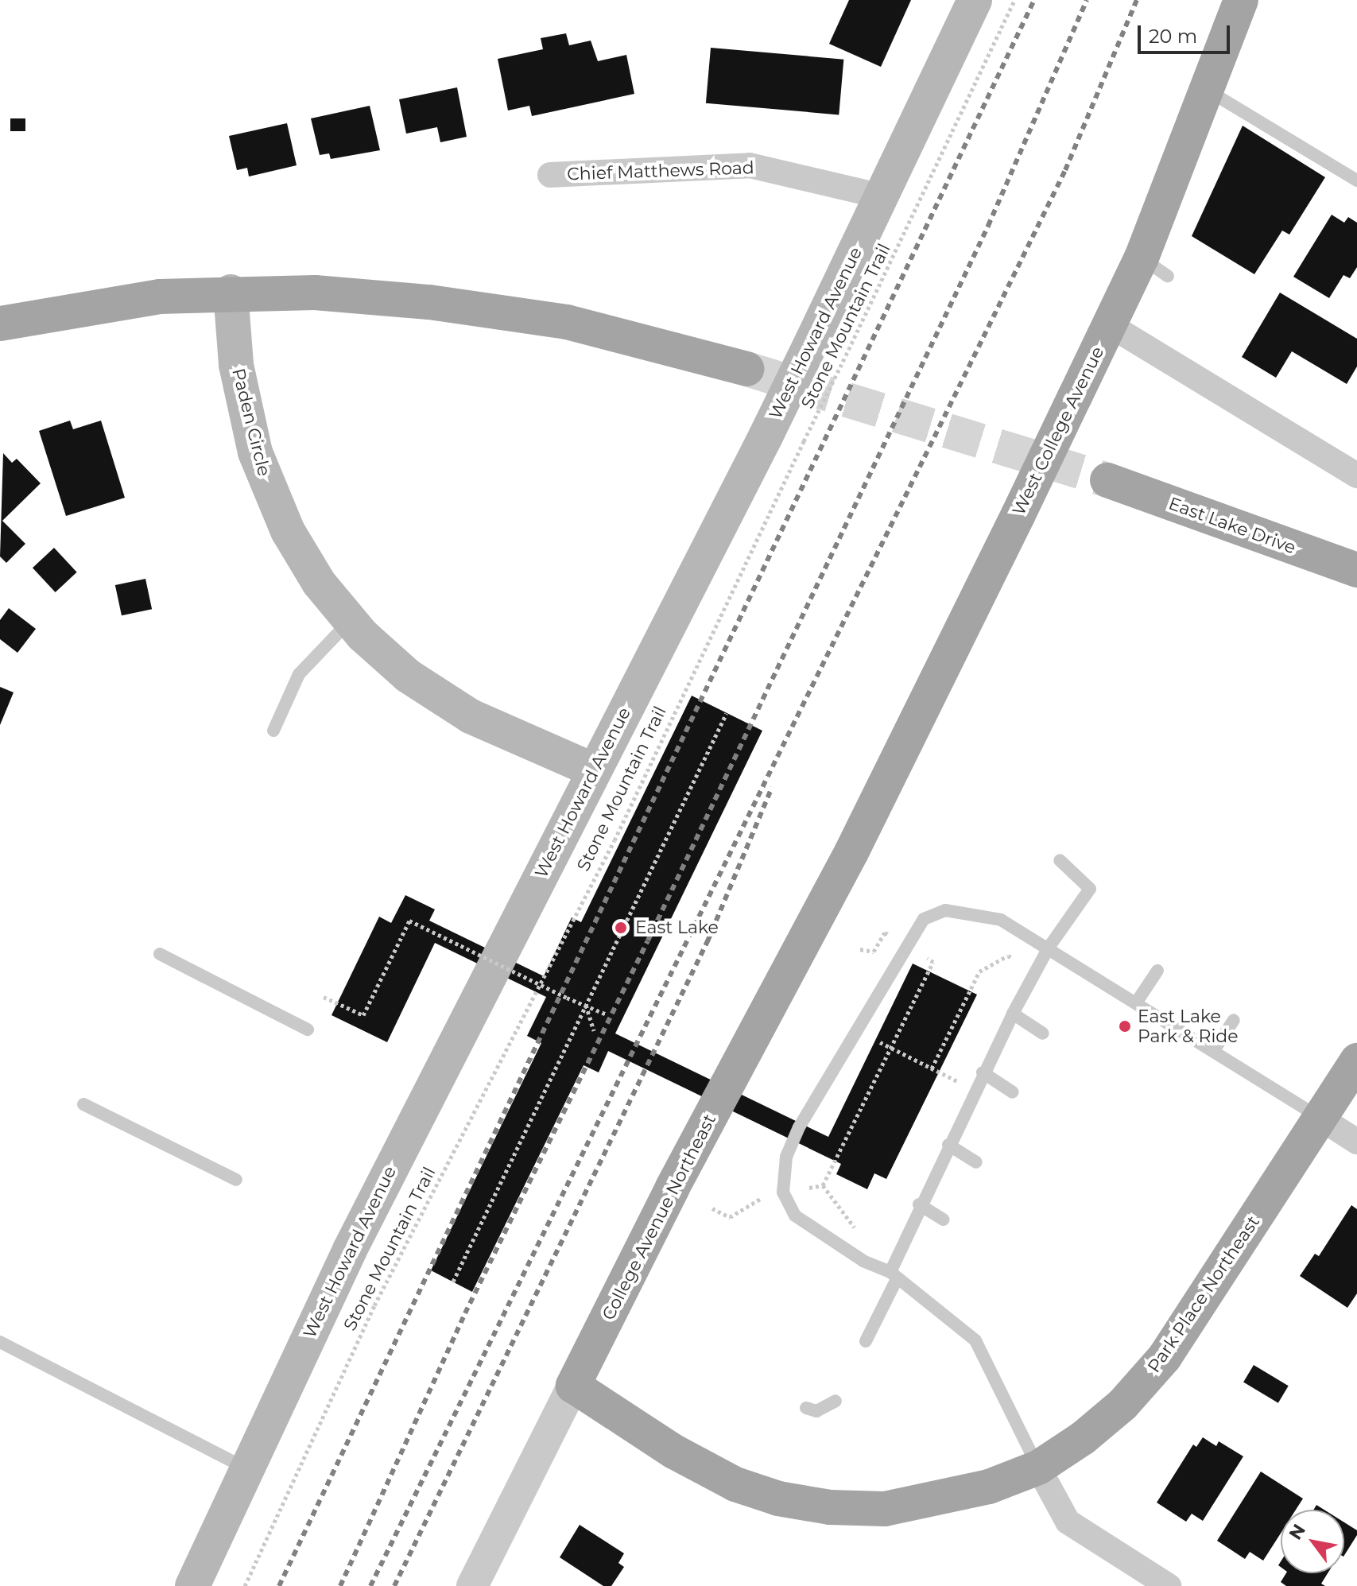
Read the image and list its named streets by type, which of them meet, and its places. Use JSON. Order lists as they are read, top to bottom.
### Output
{
  "streets": {
    "main road": [
      "West Howard Avenue",
      "Paden Circle",
      "West College Avenue",
      "East Lake Drive",
      "College Avenue Northeast",
      "Park Place Northeast"
    ],
    "street": ["Chief Matthews Road"],
    "path": ["Stone Mountain Trail"]
  },
  "crossings": [
    ["Chief Matthews Road", "West Howard Avenue"],
    ["West Howard Avenue", "Paden Circle"],
    ["West College Avenue", "College Avenue Northeast"],
    ["College Avenue Northeast", "Park Place Northeast"]
  ],
  "places": ["East Lake", "East Lake Park & Ride"],
  "scale_bar": "20 m",
  "north": "top left"
}
